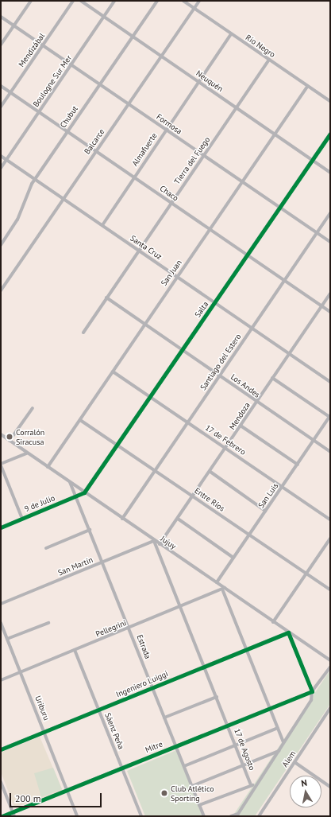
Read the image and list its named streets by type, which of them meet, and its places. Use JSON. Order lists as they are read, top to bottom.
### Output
{
  "streets": {
    "street": [
      "Río Negro",
      "Mendizábal",
      "Boulogne Sur Mer",
      "Neuquén",
      "Chubut",
      "Formosa",
      "Balcarce",
      "Almafuerte",
      "Tierra del Fuego",
      "Chaco",
      "Santa Cruz",
      "San Juan",
      "Salta",
      "Santiago del Estero",
      "Los Andes",
      "Mendoza",
      "17 de Febrero",
      "San Luis",
      "Entre Ríos",
      "9 de Julio",
      "Jujuy",
      "San Martín",
      "Pellegrini",
      "Estrada",
      "Ingeniero Luiggi",
      "Uriburu",
      "Sáenz Peña",
      "Mitre",
      "17 de Agosto",
      "Alem"
    ]
  },
  "crossings": [
    ["Río Negro", "Balcarce"],
    ["Río Negro", "Almafuerte"],
    ["Río Negro", "Tierra del Fuego"],
    ["Río Negro", "San Juan"],
    ["Mendizábal", "Formosa"],
    ["Mendizábal", "Chaco"],
    ["Boulogne Sur Mer", "Neuquén"],
    ["Boulogne Sur Mer", "Formosa"],
    ["Boulogne Sur Mer", "Chaco"],
    ["Boulogne Sur Mer", "Santa Cruz"],
    ["Neuquén", "Chubut"],
    ["Neuquén", "Balcarce"],
    ["Neuquén", "Almafuerte"],
    ["Neuquén", "Tierra del Fuego"],
    ["Neuquén", "San Juan"],
    ["Neuquén", "Salta"],
    ["Chubut", "Formosa"],
    ["Chubut", "Chaco"],
    ["Chubut", "Santa Cruz"],
    ["Formosa", "Balcarce"],
    ["Formosa", "Almafuerte"],
    ["Formosa", "Tierra del Fuego"],
    ["Formosa", "San Juan"],
    ["Formosa", "Salta"],
    ["Formosa", "Santiago del Estero"],
    ["Balcarce", "Chaco"],
    ["Balcarce", "Santa Cruz"],
    ["Almafuerte", "Chaco"],
    ["Almafuerte", "Santa Cruz"],
    ["Tierra del Fuego", "Chaco"],
    ["Tierra del Fuego", "Santa Cruz"],
    ["Tierra del Fuego", "Los Andes"],
    ["Chaco", "San Juan"],
    ["Chaco", "Salta"],
    ["Chaco", "Santiago del Estero"],
    ["Chaco", "Mendoza"],
    ["Santa Cruz", "San Juan"],
    ["Santa Cruz", "Salta"],
    ["Santa Cruz", "Santiago del Estero"],
    ["Santa Cruz", "Mendoza"],
    ["San Juan", "Los Andes"],
    ["San Juan", "17 de Febrero"],
    ["San Juan", "Entre Ríos"],
    ["San Juan", "Jujuy"],
    ["Salta", "Los Andes"],
    ["Salta", "17 de Febrero"],
    ["Salta", "Entre Ríos"],
    ["Salta", "9 de Julio"],
    ["Salta", "Jujuy"],
    ["Santiago del Estero", "Los Andes"],
    ["Santiago del Estero", "17 de Febrero"],
    ["Santiago del Estero", "Entre Ríos"],
    ["Santiago del Estero", "Jujuy"],
    ["Los Andes", "Mendoza"],
    ["Los Andes", "San Luis"],
    ["Mendoza", "17 de Febrero"],
    ["Mendoza", "Entre Ríos"],
    ["Mendoza", "Jujuy"],
    ["17 de Febrero", "San Luis"],
    ["San Luis", "Entre Ríos"],
    ["San Luis", "Jujuy"],
    ["9 de Julio", "Jujuy"],
    ["9 de Julio", "Estrada"],
    ["Jujuy", "San Martín"],
    ["Jujuy", "Pellegrini"],
    ["Jujuy", "Estrada"],
    ["Jujuy", "Ingeniero Luiggi"],
    ["Jujuy", "17 de Agosto"],
    ["San Martín", "Estrada"],
    ["San Martín", "17 de Agosto"],
    ["Pellegrini", "Estrada"],
    ["Pellegrini", "Uriburu"],
    ["Pellegrini", "Sáenz Peña"],
    ["Pellegrini", "17 de Agosto"],
    ["Estrada", "Ingeniero Luiggi"],
    ["Estrada", "Mitre"],
    ["Ingeniero Luiggi", "Uriburu"],
    ["Ingeniero Luiggi", "Sáenz Peña"],
    ["Ingeniero Luiggi", "17 de Agosto"],
    ["Uriburu", "Mitre"],
    ["Sáenz Peña", "Mitre"],
    ["Mitre", "17 de Agosto"]
  ],
  "places": ["Corralón Siracusa", "Club Atlético Sporting"],
  "scale_bar": "200 m",
  "north": "top"
}
